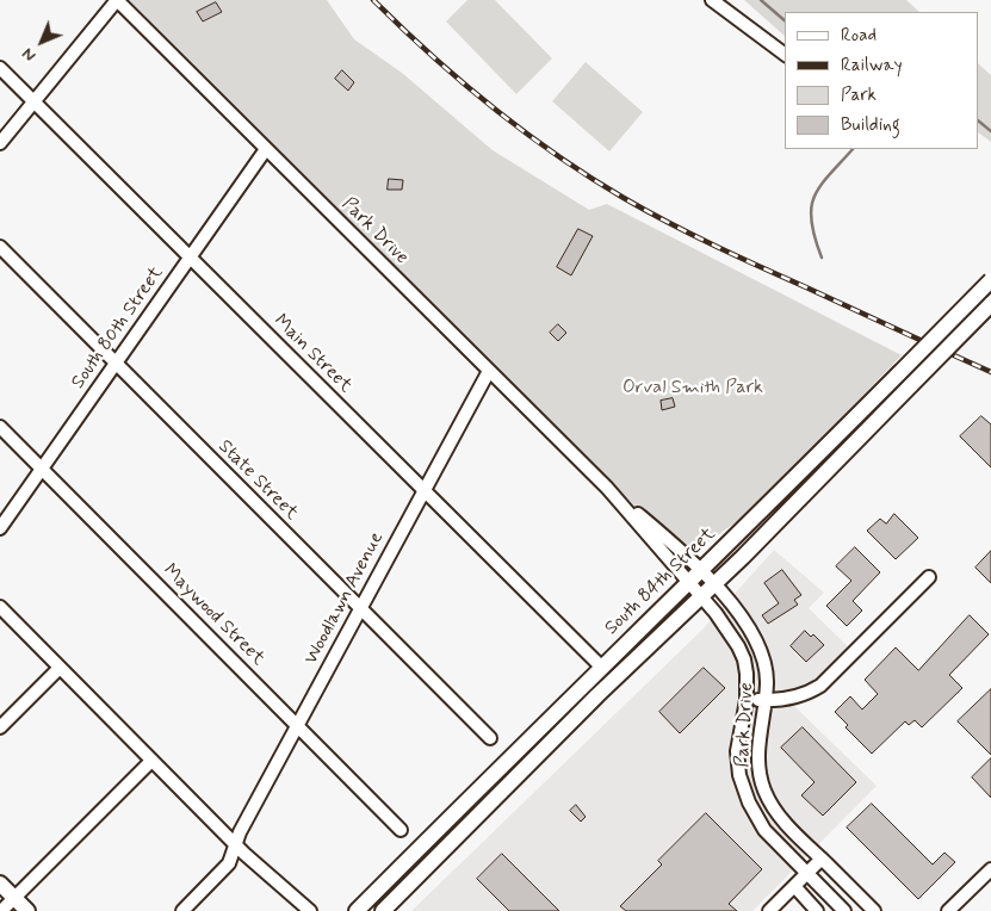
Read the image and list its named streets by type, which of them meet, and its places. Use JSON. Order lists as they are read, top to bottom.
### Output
{
  "streets": {
    "main road": ["South 84th Street"],
    "street": [
      "Park Drive",
      "South 80th Street",
      "Main Street",
      "State Street",
      "Woodlawn Avenue",
      "Maywood Street"
    ]
  },
  "crossings": [
    ["Park Drive", "South 80th Street"],
    ["Park Drive", "South 84th Street"],
    ["Park Drive", "Woodlawn Avenue"],
    ["South 80th Street", "Main Street"],
    ["South 80th Street", "State Street"],
    ["South 80th Street", "Maywood Street"],
    ["Main Street", "South 84th Street"],
    ["Main Street", "Woodlawn Avenue"],
    ["State Street", "Woodlawn Avenue"],
    ["Woodlawn Avenue", "Maywood Street"]
  ],
  "parks": ["Orval Smith Park"],
  "legend": [
    "Road",
    "Railway",
    "Park",
    "Building"
  ],
  "north": "bottom left"
}
